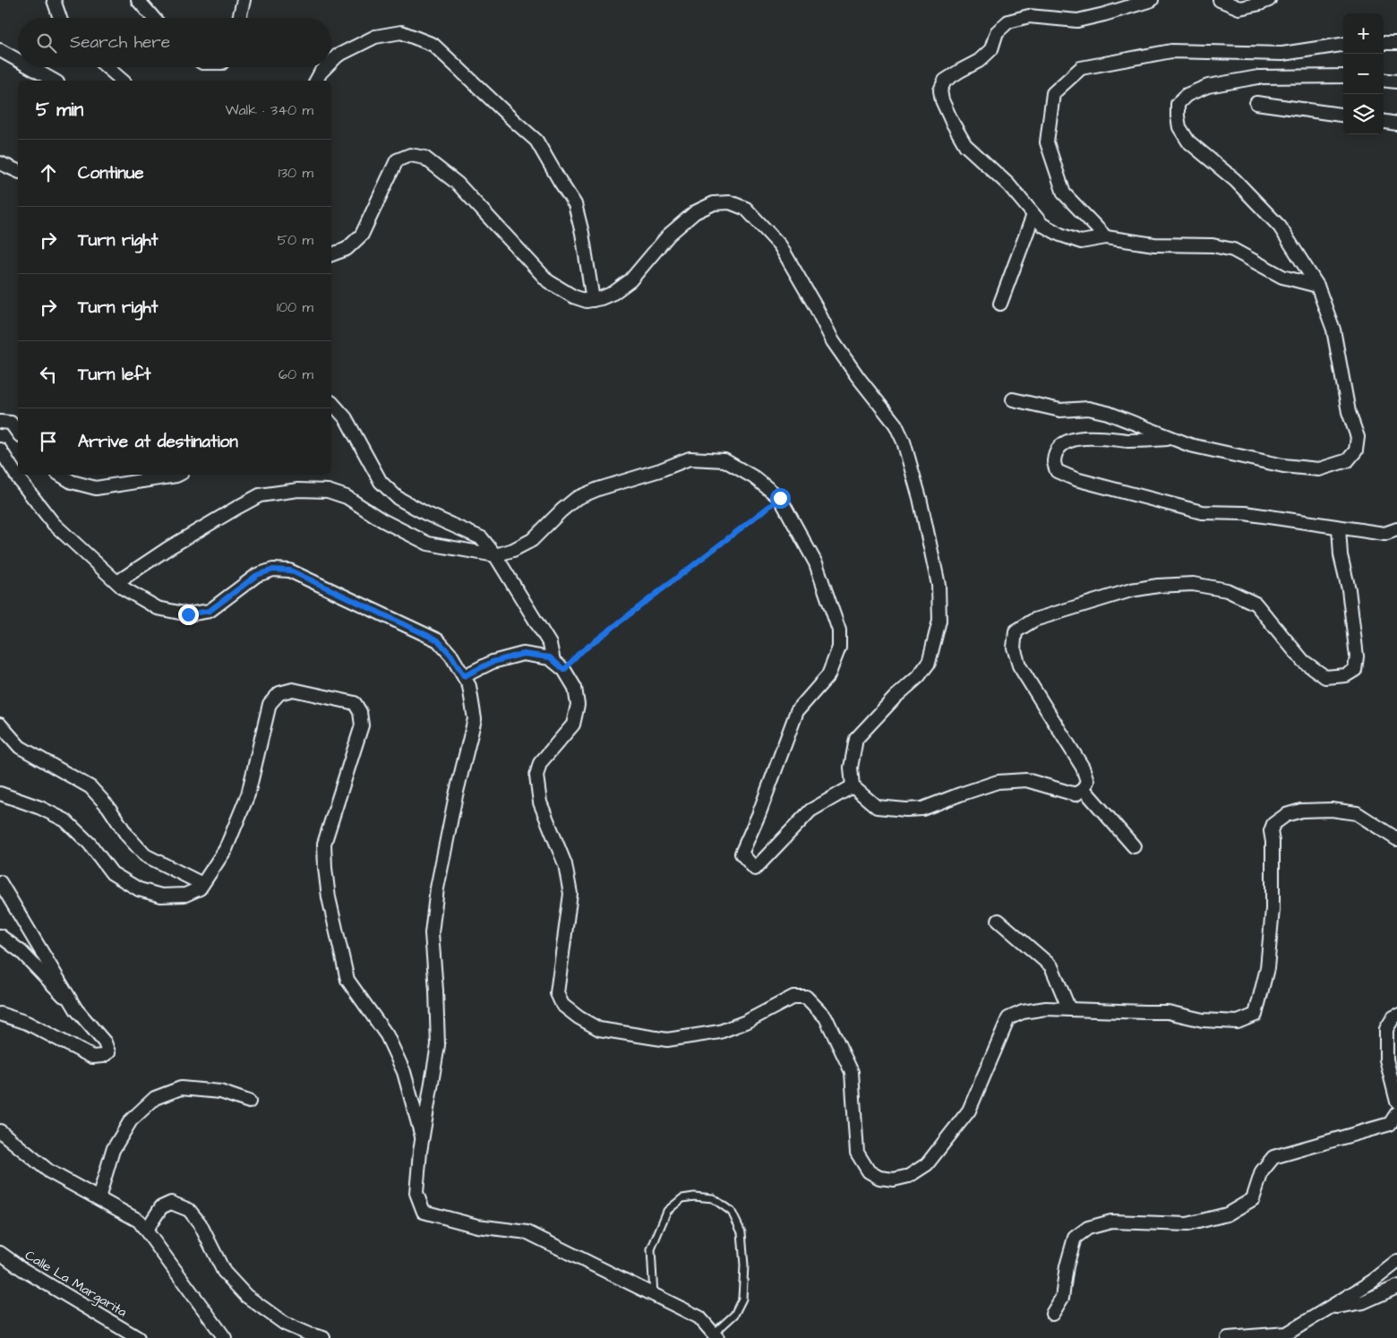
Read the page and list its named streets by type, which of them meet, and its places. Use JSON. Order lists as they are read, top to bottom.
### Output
{
  "streets": {
    "street": ["Calle La Margarita"]
  },
  "page": {
    "map_buttons": ["+", "−"],
    "search": "Search here",
    "heading": ["5 min", "Walk · 340 m"],
    "list": [
      ["Continue", "130 m"],
      ["Turn right", "50 m"],
      ["Turn right", "100 m"],
      ["Turn left", "60 m"],
      "Arrive at destination"
    ]
  }
}
